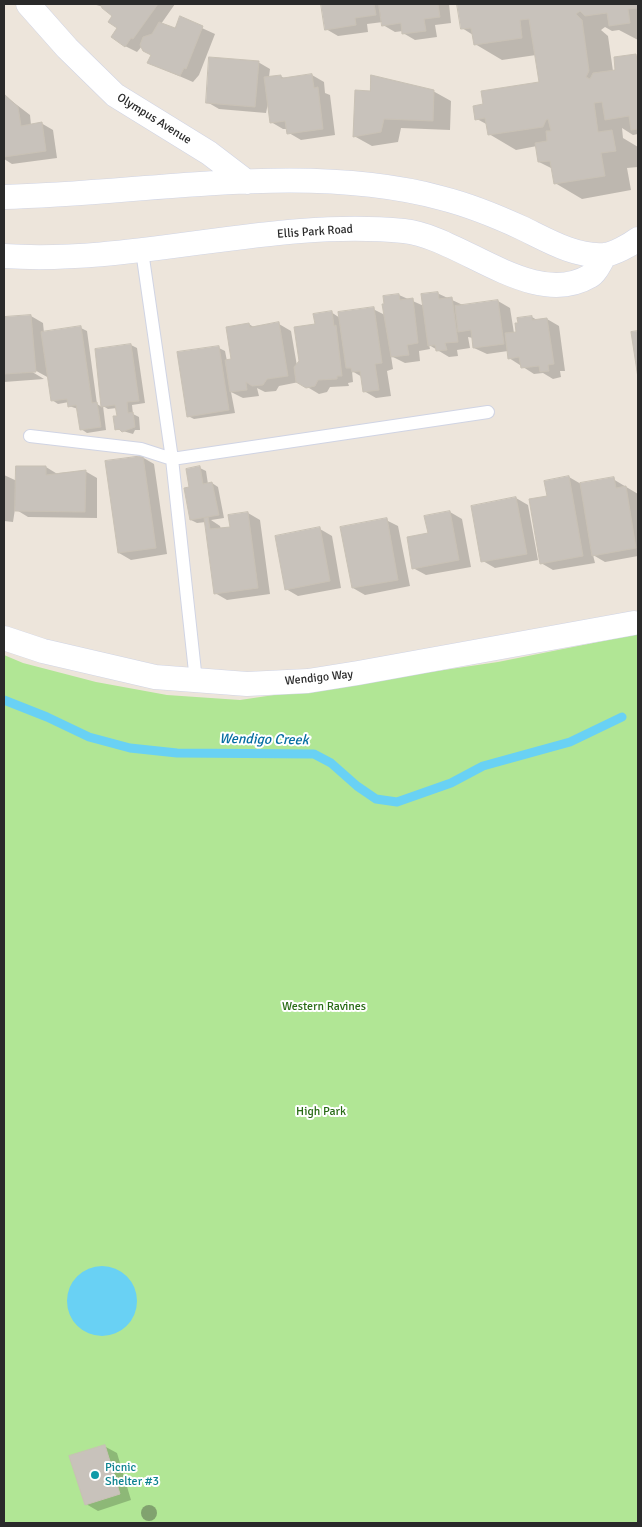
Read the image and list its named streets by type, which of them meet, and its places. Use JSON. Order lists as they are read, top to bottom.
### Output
{
  "streets": {
    "street": ["Olympus Avenue", "Ellis Park Road", "Wendigo Way"]
  },
  "water": ["Wendigo Creek"],
  "parks": ["Western Ravines", "High Park"],
  "places": ["Picnic Shelter #3"]
}
